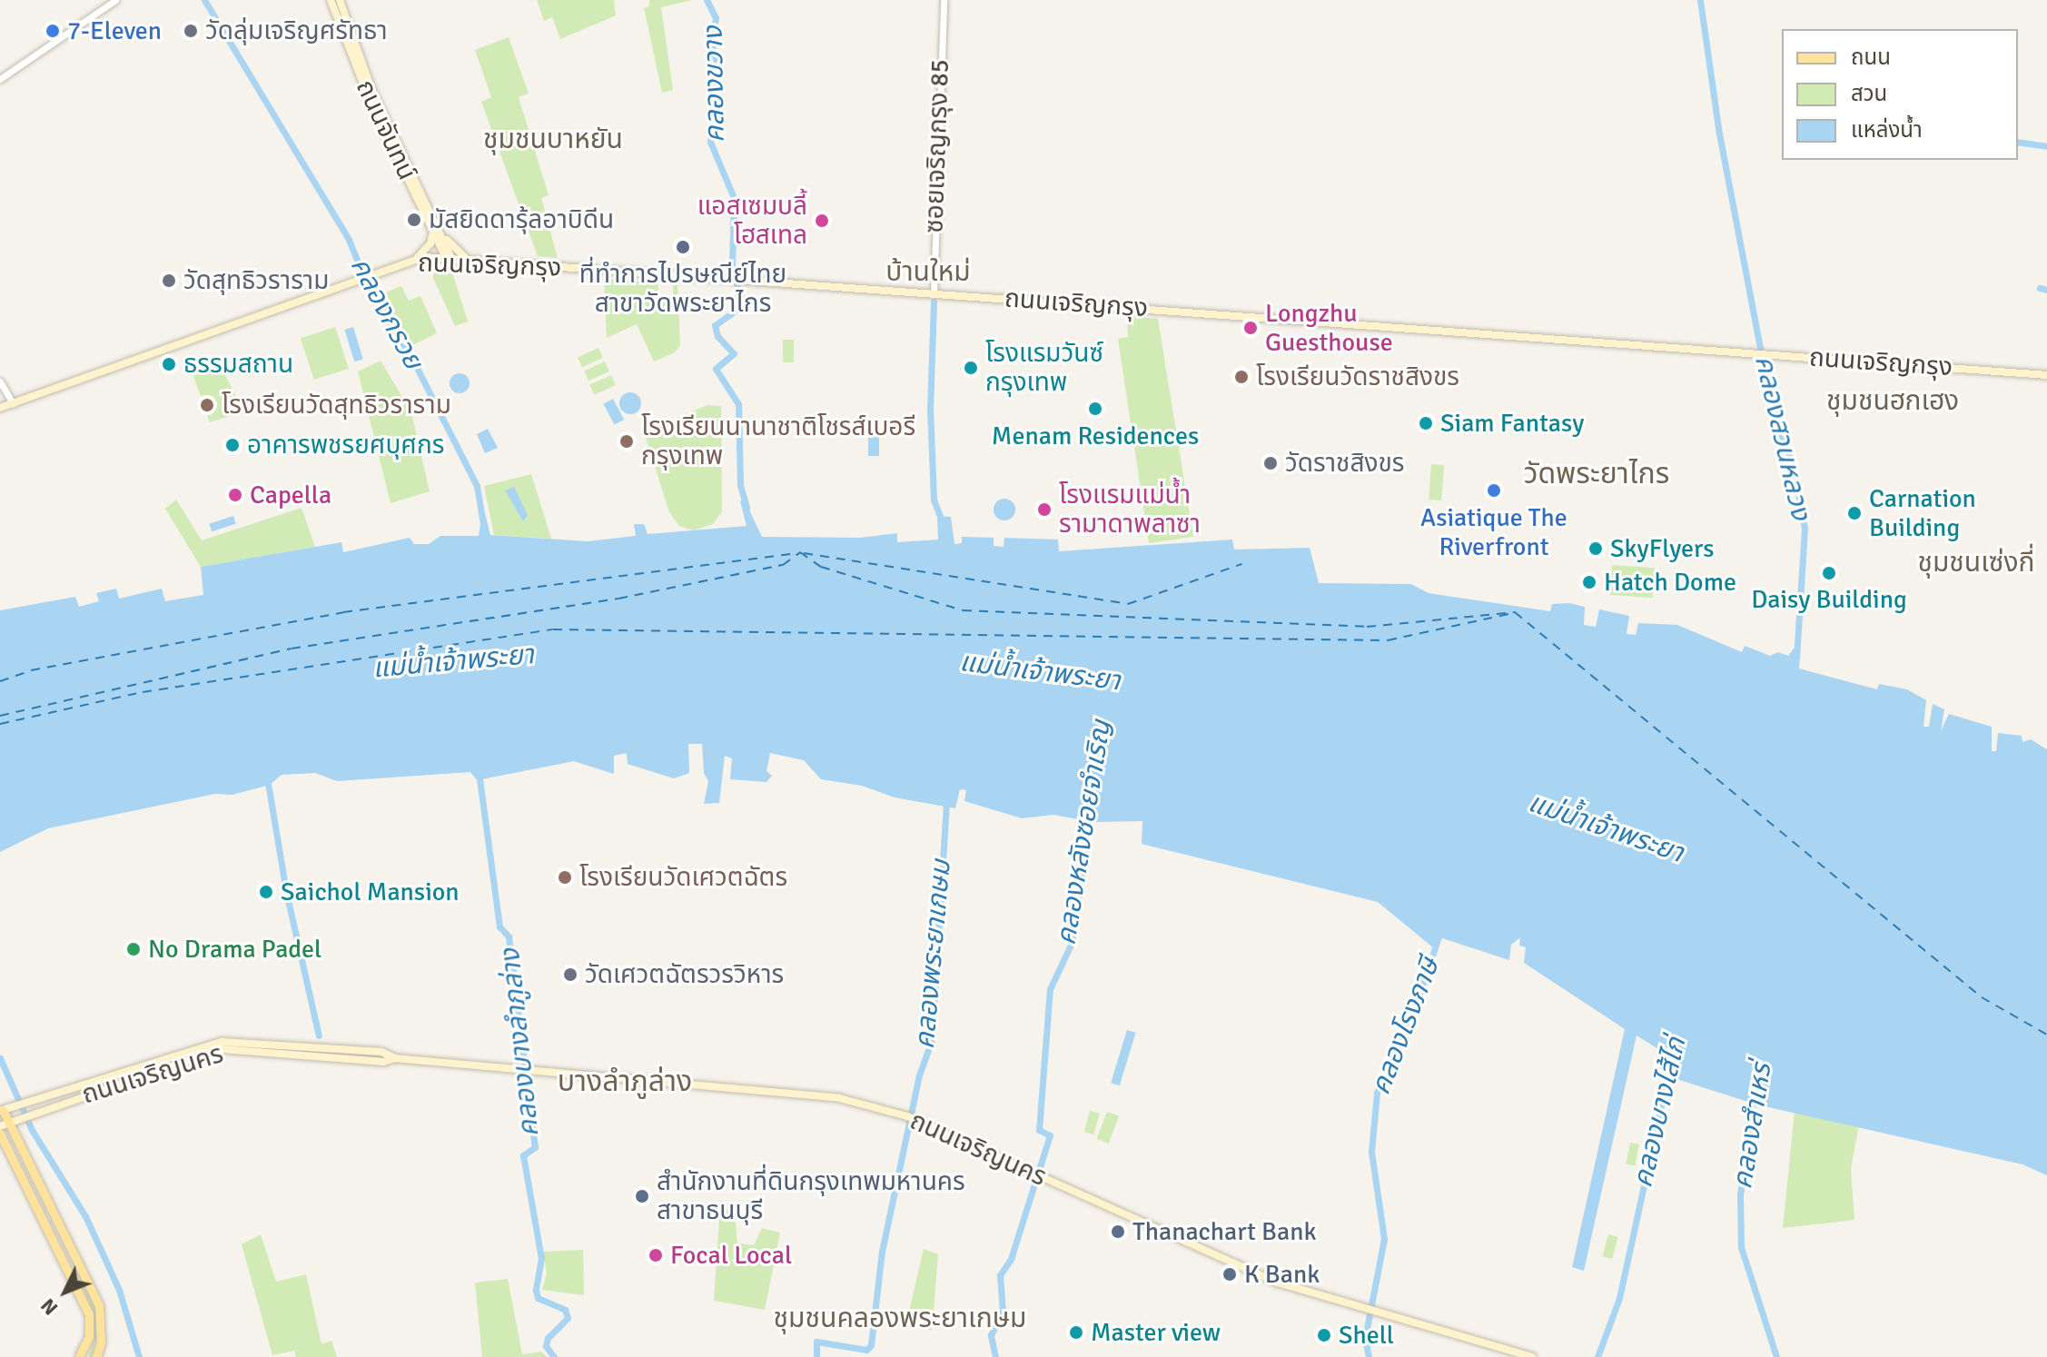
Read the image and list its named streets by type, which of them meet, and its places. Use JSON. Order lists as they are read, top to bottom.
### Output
{
  "streets": {
    "main road": ["ถนนจันทน์", "ถนนเจริญกรุง", "ถนนเจริญนคร"],
    "street": ["ซอยเจริญกรุง 85"]
  },
  "crossings": [
    ["ถนนจันทน์", "ถนนเจริญกรุง"],
    ["ซอยเจริญกรุง 85", "ถนนเจริญกรุง"]
  ],
  "districts": [
    "ชุมชนบาหยัน",
    "บ้านใหม่",
    "ชุมชนฮกเฮง",
    "วัดพระยาไกร",
    "ชุมชนเซ่งกี่",
    "บางลำภูล่าง",
    "ชุมชนคลองพระยาเกษม"
  ],
  "water": [
    "คลองขวาง",
    "คลองกรวย",
    "คลองสวนหลวง",
    "แม่น้ำเจ้าพระยา",
    "คลองหลังซอยจำเริญ",
    "คลองพระยาเกษม",
    "คลองโรงภาษี",
    "คลองบางลำภูล่าง",
    "คลองบางไส้ไก่",
    "คลองสำเหร่"
  ],
  "places": [
    "7-Eleven",
    "วัดลุ่มเจริญศรัทธา",
    "มัสยิดดารุ้ลอาบิดีน",
    "แอสเซมบลี้ โฮสเทล",
    "ที่ทำการไปรษณีย์ไทย สาขาวัดพระยาไกร",
    "วัดสุทธิวราราม",
    "Longzhu Guesthouse",
    "ธรรมสถาน",
    "โรงแรมวันซ์ กรุงเทพ",
    "โรงเรียนวัดราชสิงขร",
    "โรงเรียนวัดสุทธิวราราม",
    "Menam Residences",
    "Siam Fantasy",
    "โรงเรียนนานาชาติโชรส์เบอรี กรุงเทพ",
    "อาคารพชรยศบุศกร",
    "วัดราชสิงขร",
    "Asiatique The Riverfront",
    "Capella",
    "โรงแรมแม่น้ำ รามาดาพลาซา",
    "Carnation Building",
    "SkyFlyers",
    "Daisy Building",
    "Hatch Dome",
    "โรงเรียนวัดเศวตฉัตร",
    "Saichol Mansion",
    "No Drama Padel",
    "วัดเศวตฉัตรวรวิหาร",
    "สํานักงานที่ดินกรุงเทพมหานคร สาขาธนบุรี",
    "Thanachart Bank",
    "Focal Local",
    "K Bank",
    "Master view",
    "Shell"
  ],
  "legend": ["ถนน", "สวน", "แหล่งน้ำ"],
  "north": "bottom left"
}
